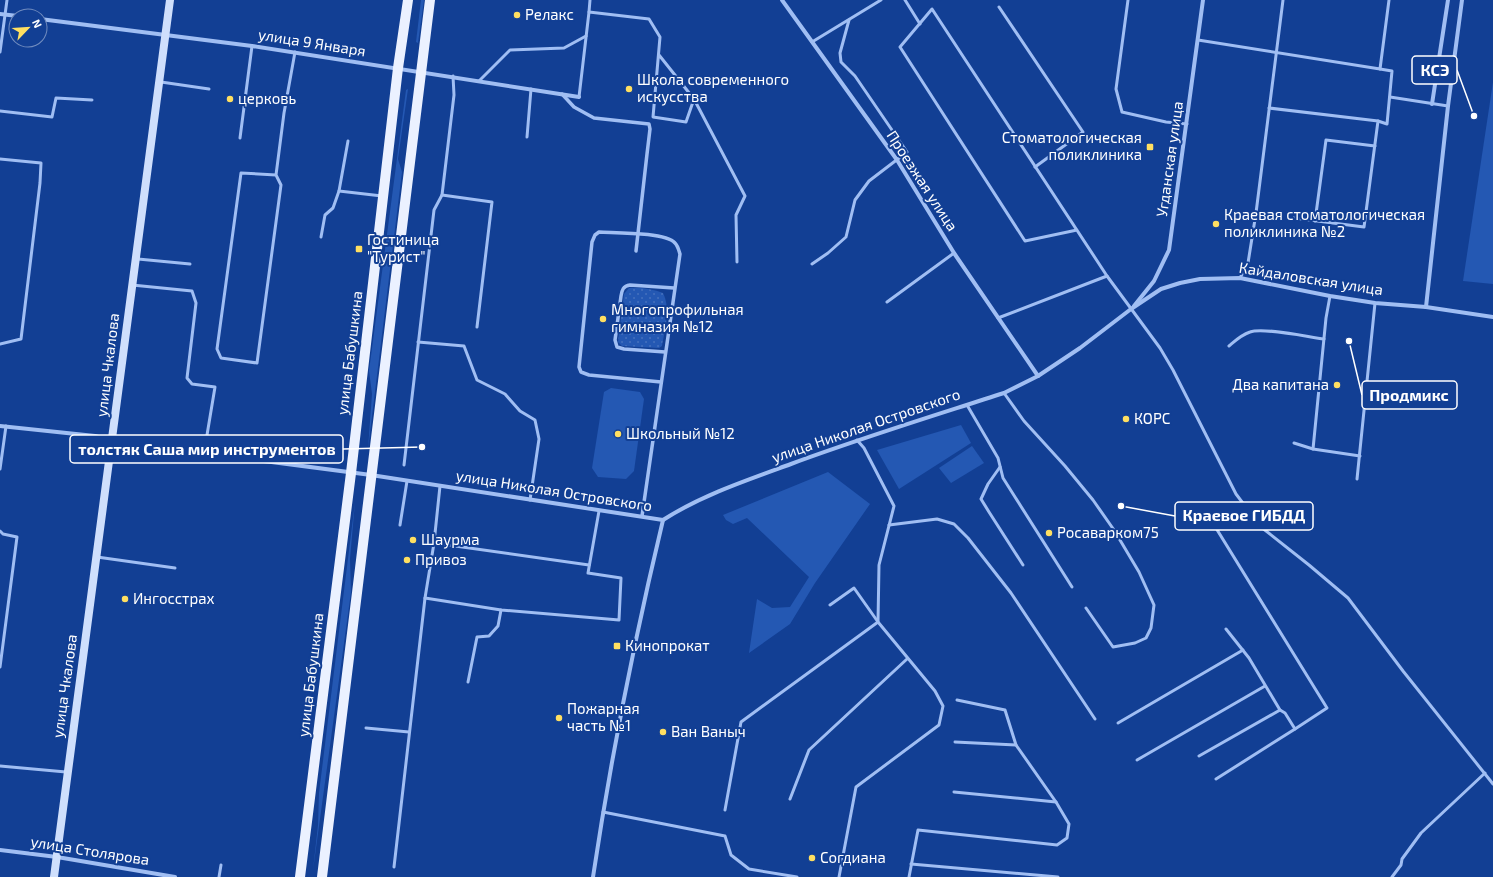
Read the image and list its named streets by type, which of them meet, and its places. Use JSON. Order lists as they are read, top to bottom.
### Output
{
  "streets": {
    "main road": ["улица Бабушкина", "улица Чкалова"],
    "street": [
      "улица 9 Января",
      "Угданская улица",
      "Проезжая улица",
      "Кайдаловская улица",
      "улица Николая Островского",
      "улица Столярова"
    ]
  },
  "crossings": [
    ["улица 9 Января", "улица Бабушкина"],
    ["улица 9 Января", "улица Чкалова"],
    ["Угданская улица", "Кайдаловская улица"],
    ["Угданская улица", "улица Николая Островского"],
    ["Проезжая улица", "улица Николая Островского"],
    ["Кайдаловская улица", "улица Николая Островского"],
    ["улица Бабушкина", "улица Николая Островского"],
    ["улица Чкалова", "улица Николая Островского"],
    ["улица Чкалова", "улица Столярова"]
  ],
  "places": {
    "other": [
      "Релакс",
      "Школа современного искусства",
      "церковь",
      "КСЭ",
      "Краевая стоматологическая поликлиника №2",
      "Многопрофильная гимназия №12",
      "Продмикс",
      "Два капитана",
      "КОРС",
      "Школьный №12",
      "толстяк Саша мир инструментов",
      "Краевое ГИБДД",
      "Росаварком75",
      "Шаурма",
      "Привоз",
      "Ингосстрах",
      "Пожарная часть №1",
      "Ван Ваныч",
      "Согдиана"
    ],
    "transit": ["Стоматологическая поликлиника", "Гостиница \"Турист\"", "Кинопрокат"]
  },
  "north": "top right"
}
